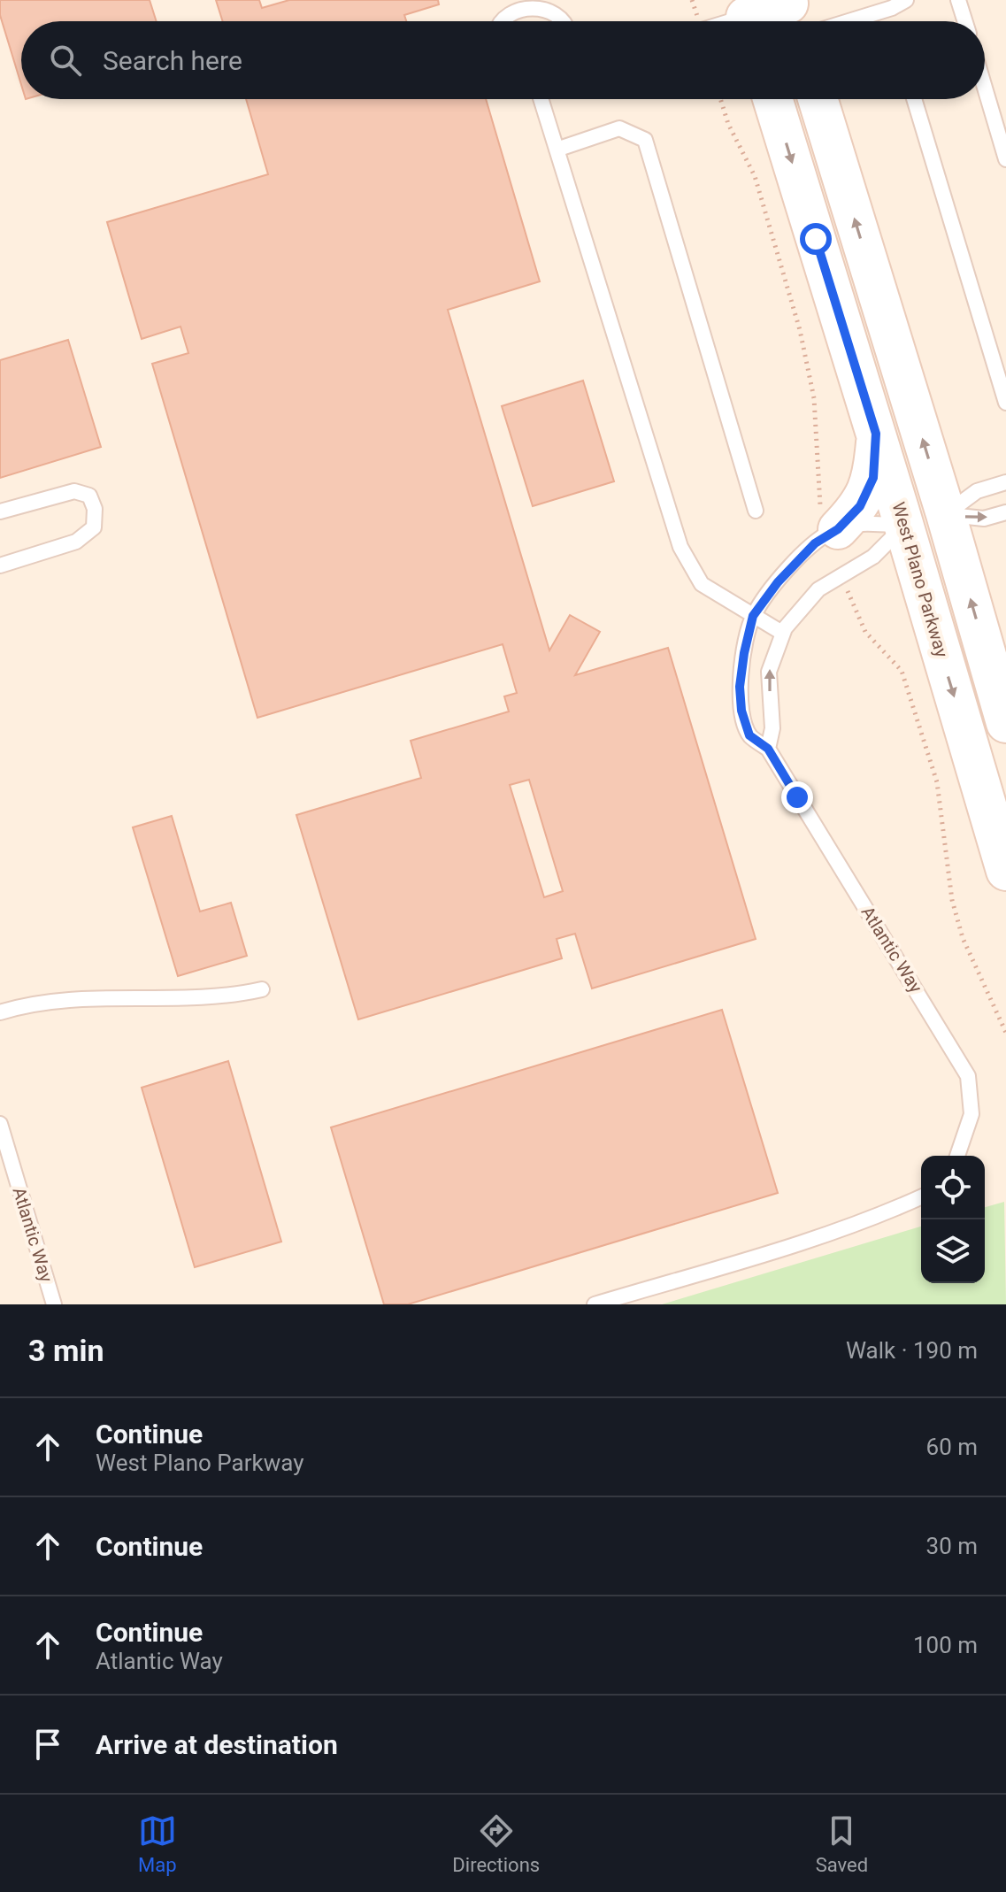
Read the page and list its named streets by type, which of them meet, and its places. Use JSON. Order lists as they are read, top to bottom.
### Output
{
  "streets": {
    "main road": ["West Plano Parkway"],
    "lane": ["Atlantic Way"]
  },
  "crossings": [
    ["West Plano Parkway", "Atlantic Way"]
  ],
  "page": {
    "search": "Search here",
    "heading": ["3 min", "Walk · 190 m"],
    "list": [
      ["Continue", "West Plano Parkway", "60 m"],
      ["Continue", "30 m"],
      ["Continue", "Atlantic Way", "100 m"],
      "Arrive at destination"
    ],
    "nav": ["Map", "Directions", "Saved"]
  }
}
